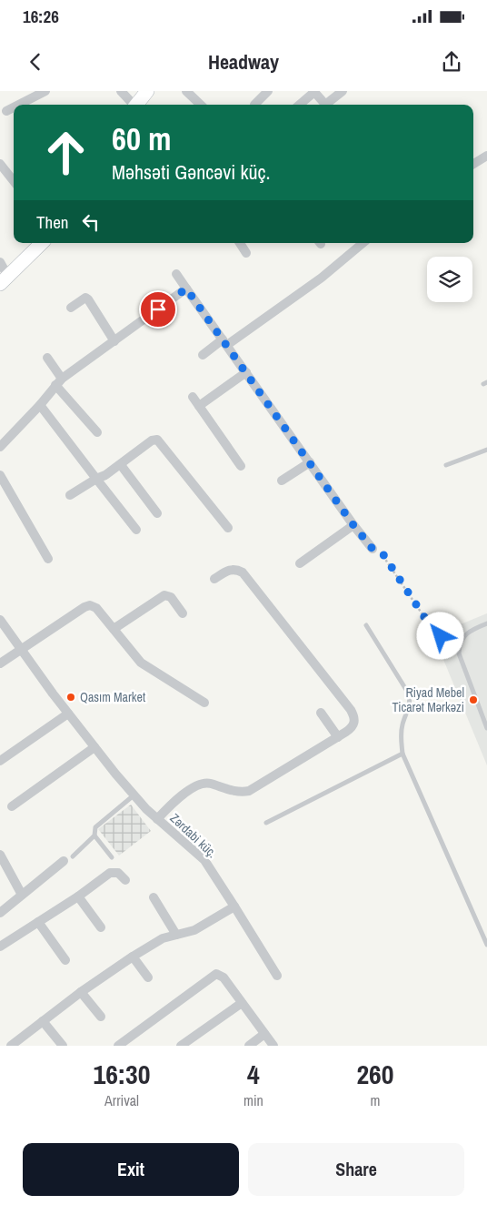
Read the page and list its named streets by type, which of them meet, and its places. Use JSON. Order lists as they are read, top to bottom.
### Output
{
  "streets": {
    "street": ["Zərdabi küç."]
  },
  "places": ["Qasım Market", "Riyad Mebel Ticarət Mərkəzi"],
  "page": {
    "status": "16:26",
    "header": "Headway",
    "turn": ["60 m", "Məhsəti Gəncəvi küç."],
    "then": "Then",
    "eta": [
      "16:30",
      "Arrival",
      "4",
      "min",
      "260",
      "m"
    ],
    "buttons": ["Exit", "Share"]
  }
}
